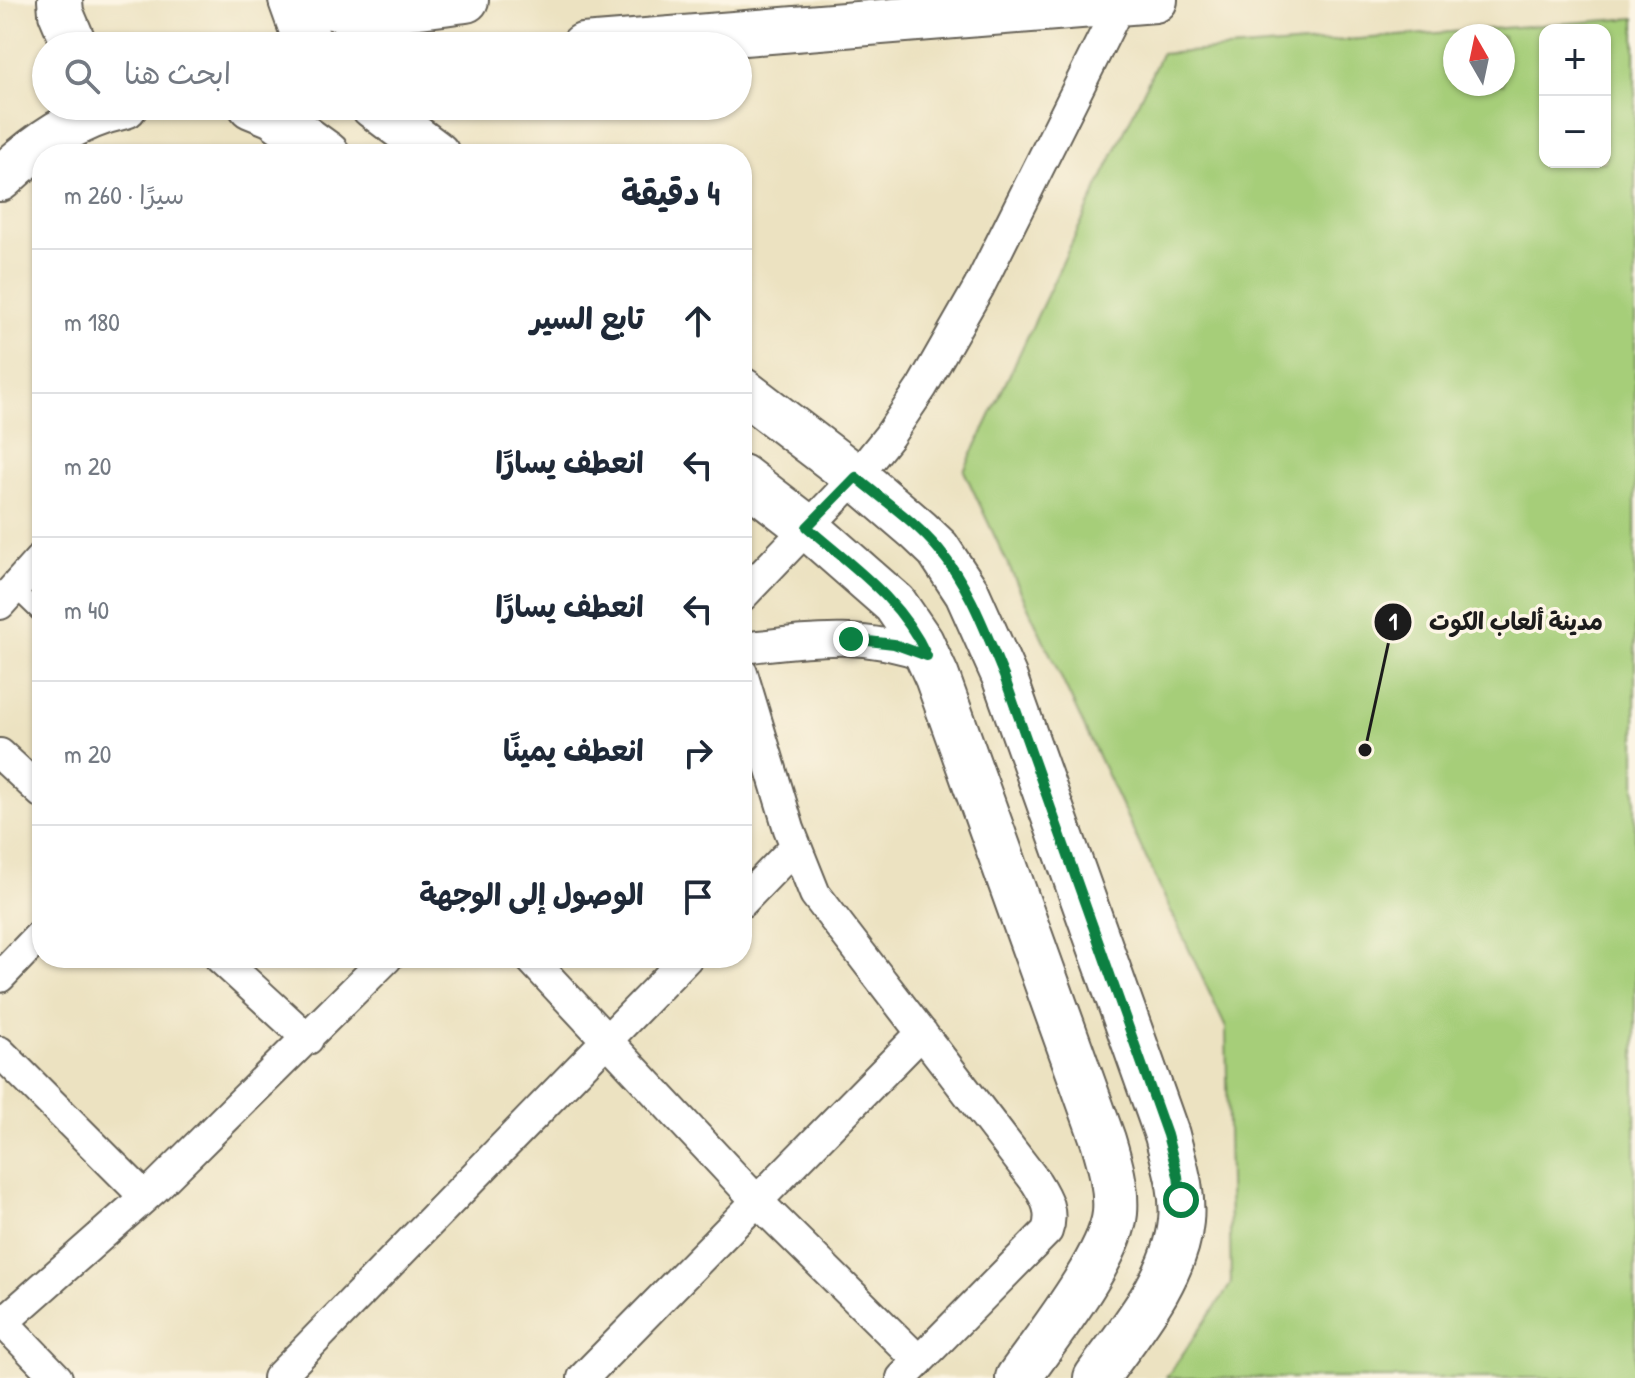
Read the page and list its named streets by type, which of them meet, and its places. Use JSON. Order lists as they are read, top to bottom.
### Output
{
  "places": ["مدينة ألعاب الكوت"],
  "north": "top",
  "page": {
    "map_buttons": ["+", "−"],
    "search": "ابحث هنا",
    "heading": ["4 دقيقة", "سيرًا · 260 m"],
    "list": [
      ["تابع السير", "180 m"],
      ["انعطف يسارًا", "20 m"],
      ["انعطف يسارًا", "40 m"],
      ["انعطف يمينًا", "20 m"],
      "الوصول إلى الوجهة"
    ]
  }
}
